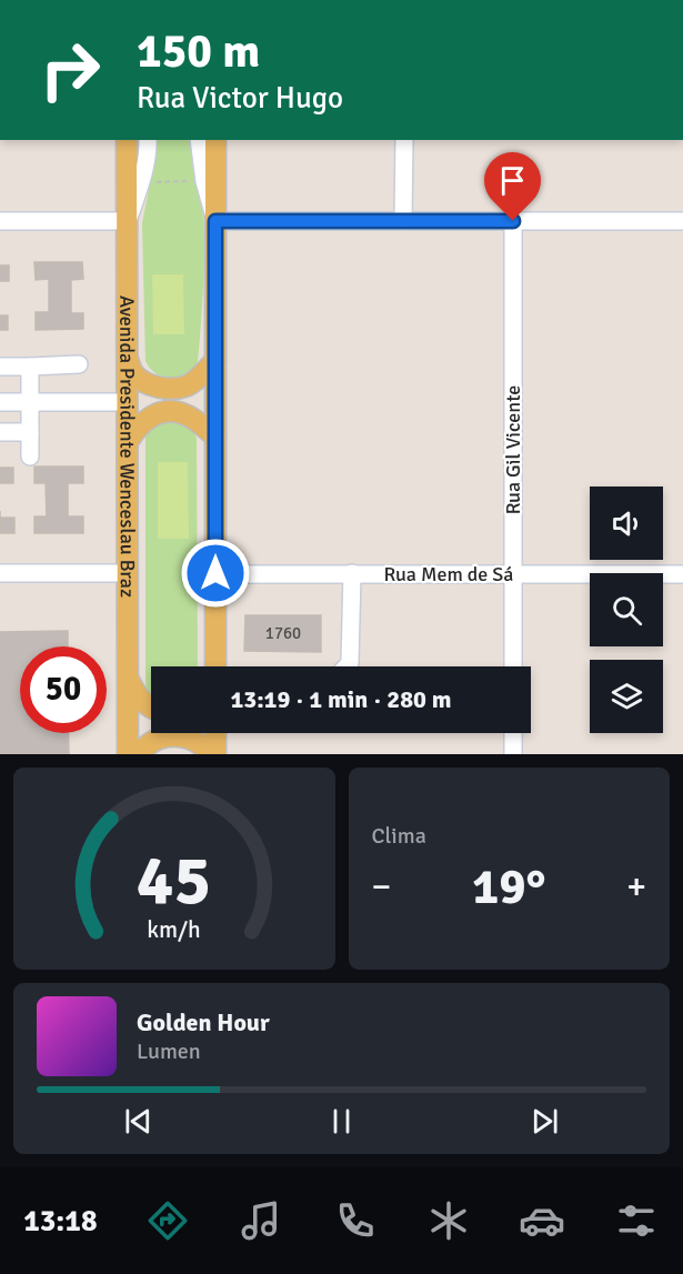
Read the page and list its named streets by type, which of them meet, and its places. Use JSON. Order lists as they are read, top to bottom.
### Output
{
  "streets": {
    "main road": ["Avenida Presidente Wenceslau Braz"],
    "street": ["Rua Gil Vicente", "Rua Mem de Sá"]
  },
  "crossings": [
    ["Rua Gil Vicente", "Rua Mem de Sá"]
  ],
  "house_numbers": ["1760"],
  "page": {
    "turn": ["150 m", "Rua Victor Hugo"],
    "limit": "50",
    "trip": "13:19 · 1 min · 280 m",
    "tile": "Clima",
    "heat": ["−", "19°", "+"],
    "song": ["Golden Hour", "Lumen"],
    "tabs": "13:18",
    "gauge": ["45", "km/h"]
  }
}
